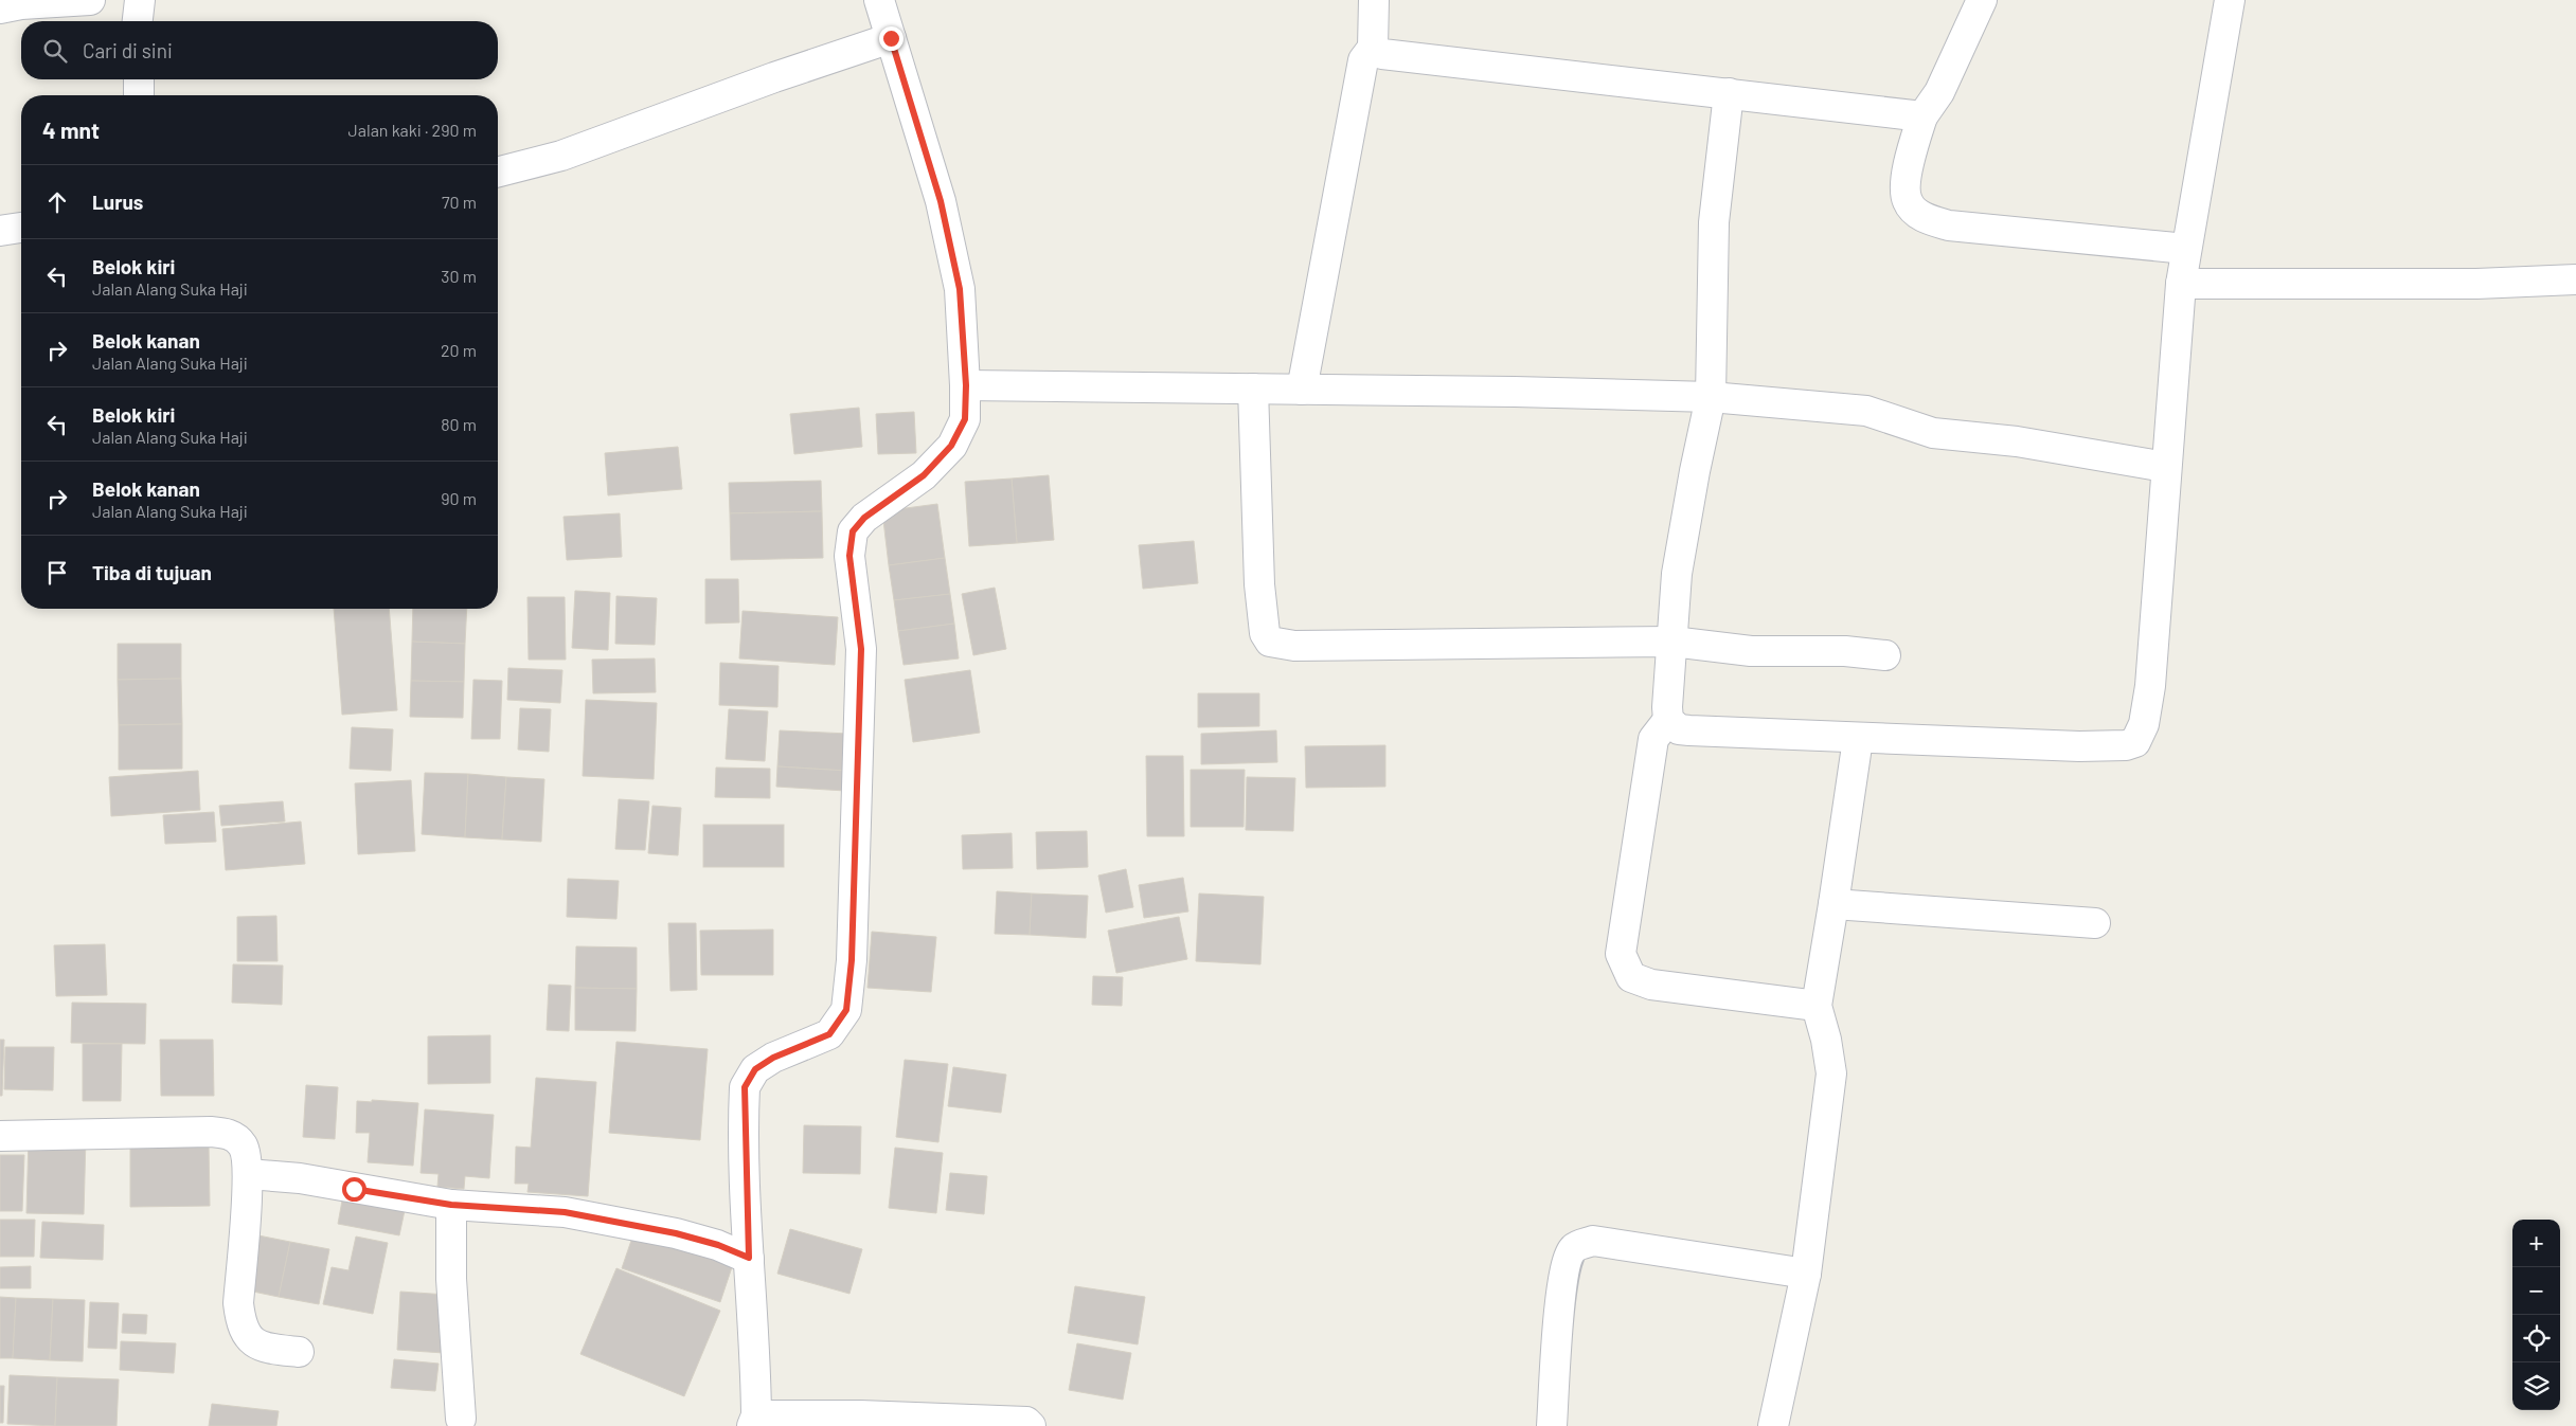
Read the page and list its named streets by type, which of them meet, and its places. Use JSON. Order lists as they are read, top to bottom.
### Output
{
  "page": {
    "search": "Cari di sini",
    "heading": ["4 mnt", "Jalan kaki · 290 m"],
    "list": [
      ["Lurus", "70 m"],
      ["Belok kiri", "Jalan Alang Suka Haji", "30 m"],
      ["Belok kanan", "Jalan Alang Suka Haji", "20 m"],
      ["Belok kiri", "Jalan Alang Suka Haji", "80 m"],
      ["Belok kanan", "Jalan Alang Suka Haji", "90 m"],
      "Tiba di tujuan"
    ],
    "map_buttons": ["+", "−"]
  }
}
